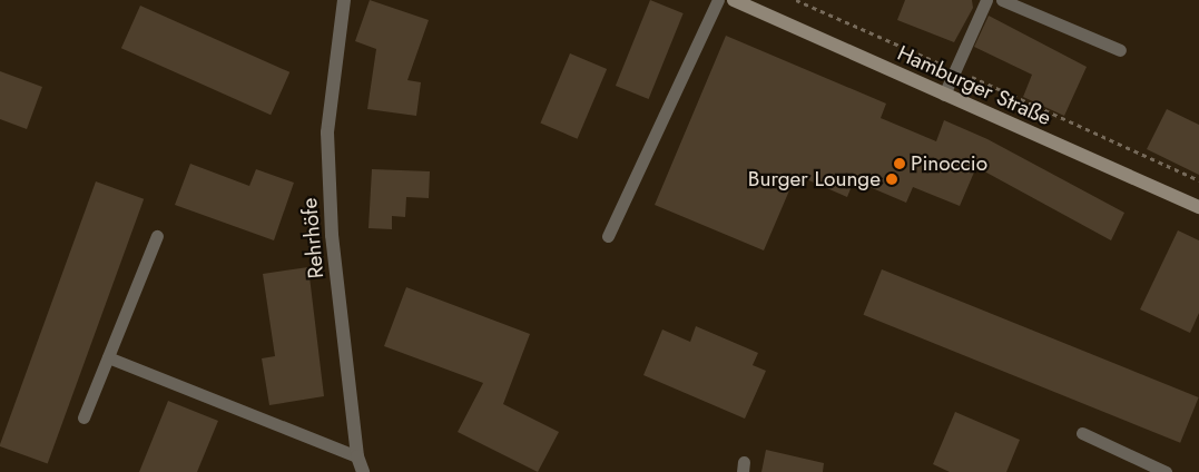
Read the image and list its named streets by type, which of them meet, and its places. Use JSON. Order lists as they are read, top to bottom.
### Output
{
  "streets": {
    "main road": ["Hamburger Straße"],
    "street": ["Rehrhöfe"]
  },
  "places": ["Pinoccio", "Burger Lounge"]
}
